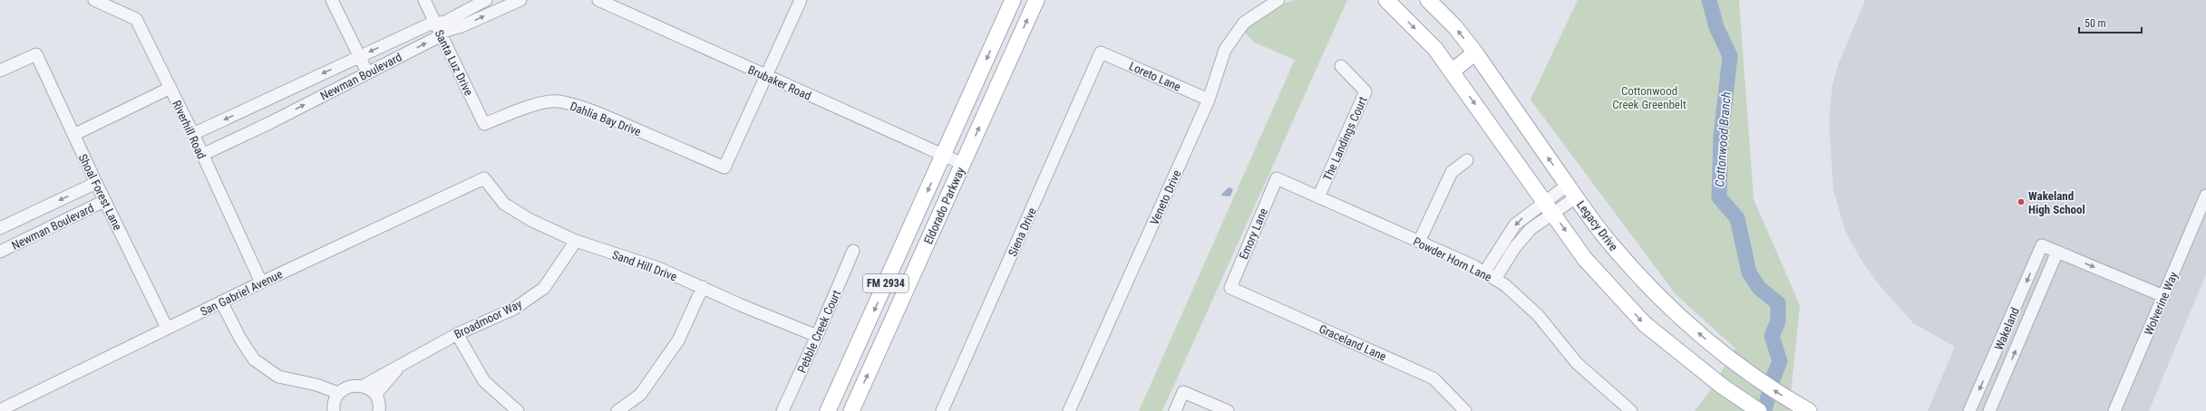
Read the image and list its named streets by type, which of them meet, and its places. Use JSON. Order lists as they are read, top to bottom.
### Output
{
  "streets": {
    "main road": ["Eldorado Parkway", "Legacy Drive", "FM 2934"],
    "street": [
      "Santa Luz Drive",
      "Newman Boulevard",
      "Loreto Lane",
      "Brubaker Road",
      "Dahlia Bay Drive",
      "Riverhill Road",
      "The Landings Court",
      "Shoal Forest Lane",
      "Veneto Drive",
      "Siena Drive",
      "Emory Lane",
      "Powder Horn Lane",
      "Sand Hill Drive",
      "San Gabriel Avenue",
      "Wolverine Way",
      "Broadmoor Way",
      "Wakeland",
      "Pebble Creek Court",
      "Graceland Lane"
    ]
  },
  "crossings": [
    ["Santa Luz Drive", "Newman Boulevard"],
    ["Santa Luz Drive", "Dahlia Bay Drive"],
    ["Newman Boulevard", "Riverhill Road"],
    ["Newman Boulevard", "Shoal Forest Lane"],
    ["Loreto Lane", "Veneto Drive"],
    ["Loreto Lane", "Siena Drive"],
    ["Brubaker Road", "Dahlia Bay Drive"],
    ["Brubaker Road", "Eldorado Parkway"],
    ["Riverhill Road", "San Gabriel Avenue"],
    ["The Landings Court", "Powder Horn Lane"],
    ["Shoal Forest Lane", "San Gabriel Avenue"],
    ["Emory Lane", "Powder Horn Lane"],
    ["Emory Lane", "Graceland Lane"],
    ["Sand Hill Drive", "San Gabriel Avenue"],
    ["Sand Hill Drive", "Broadmoor Way"],
    ["Sand Hill Drive", "Pebble Creek Court"]
  ],
  "water": ["Cottonwood Branch"],
  "parks": ["Cottonwood Creek Greenbelt"],
  "places": ["Wakeland High School"],
  "scale_bar": "50 m"
}
